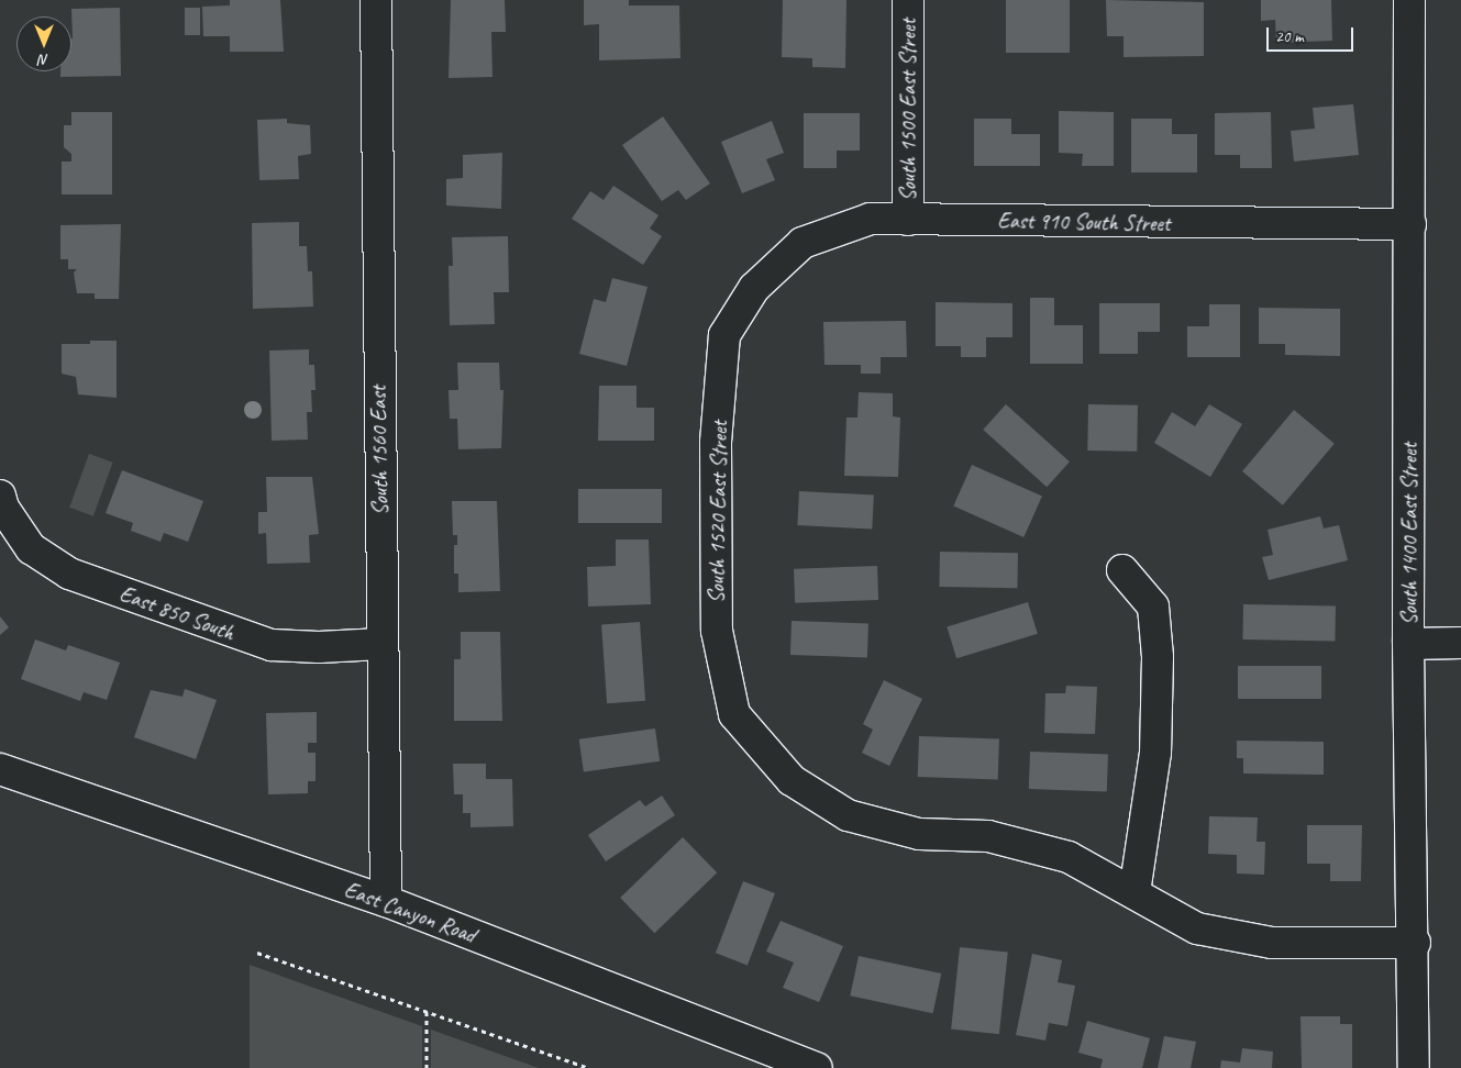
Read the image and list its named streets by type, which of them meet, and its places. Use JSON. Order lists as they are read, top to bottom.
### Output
{
  "streets": {
    "street": [
      "South 1500 East Street",
      "East 910 South Street",
      "South 1560 East",
      "South 1520 East Street",
      "South 1400 East Street",
      "East 850 South",
      "East Canyon Road"
    ]
  },
  "crossings": [
    ["South 1500 East Street", "East 910 South Street"],
    ["East 910 South Street", "South 1520 East Street"],
    ["East 910 South Street", "South 1400 East Street"],
    ["South 1560 East", "East 850 South"],
    ["South 1560 East", "East Canyon Road"],
    ["South 1520 East Street", "South 1400 East Street"]
  ],
  "scale_bar": "20 m",
  "north": "bottom"
}
